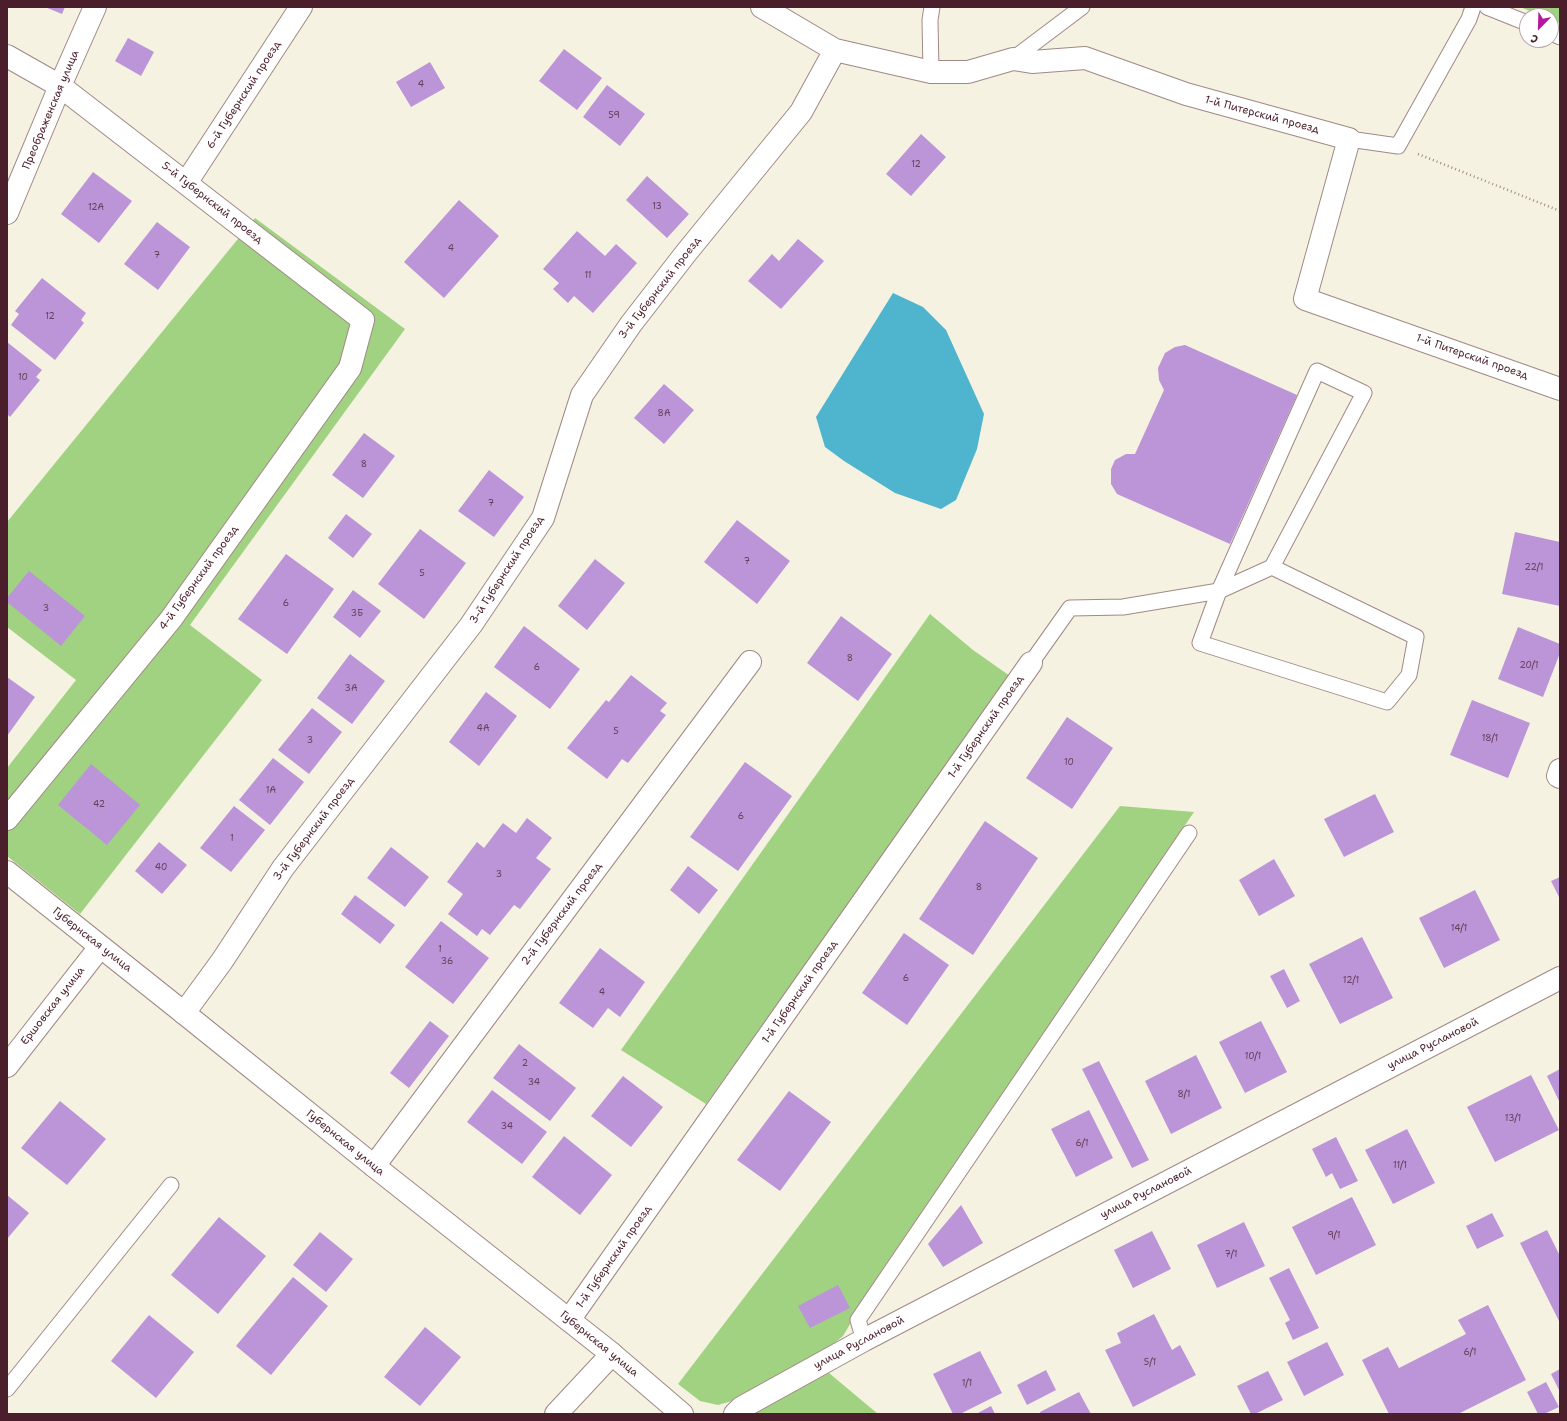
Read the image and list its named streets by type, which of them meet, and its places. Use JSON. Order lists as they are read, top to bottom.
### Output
{
  "streets": {
    "street": [
      "6-й Губернский проезд",
      "Преображенская улица",
      "1-й Питерский проезд",
      "5-й Губернский проезд",
      "3-й Губернский проезд",
      "4-й Губернский проезд",
      "1-й Губернский проезд",
      "2-й Губернский проезд",
      "Губернская улица",
      "Ершовская улица",
      "улица Руслановой"
    ]
  },
  "crossings": [
    ["6-й Губернский проезд", "5-й Губернский проезд"],
    ["Преображенская улица", "5-й Губернский проезд"],
    ["1-й Питерский проезд", "3-й Губернский проезд"],
    ["5-й Губернский проезд", "4-й Губернский проезд"],
    ["3-й Губернский проезд", "Губернская улица"],
    ["1-й Губернский проезд", "Губернская улица"],
    ["2-й Губернский проезд", "Губернская улица"],
    ["Губернская улица", "Ершовская улица"]
  ],
  "house_numbers": [
    "4",
    "59",
    "12",
    "13",
    "12А",
    "4",
    "7",
    "11",
    "12",
    "10",
    "8А",
    "8",
    "7",
    "7",
    "22/1",
    "5",
    "6",
    "3",
    "3Б",
    "8",
    "20/1",
    "6",
    "3А",
    "4А",
    "5",
    "18/1",
    "3",
    "10",
    "1А",
    "42",
    "6",
    "1",
    "40",
    "3",
    "8",
    "14/1",
    "1",
    "36",
    "6",
    "12/1",
    "4",
    "10/1",
    "2",
    "34",
    "8/1",
    "13/1",
    "34",
    "6/1",
    "11/1",
    "9/1",
    "7/1",
    "6/1",
    "5/1",
    "1/1"
  ],
  "north": "bottom left"
}
